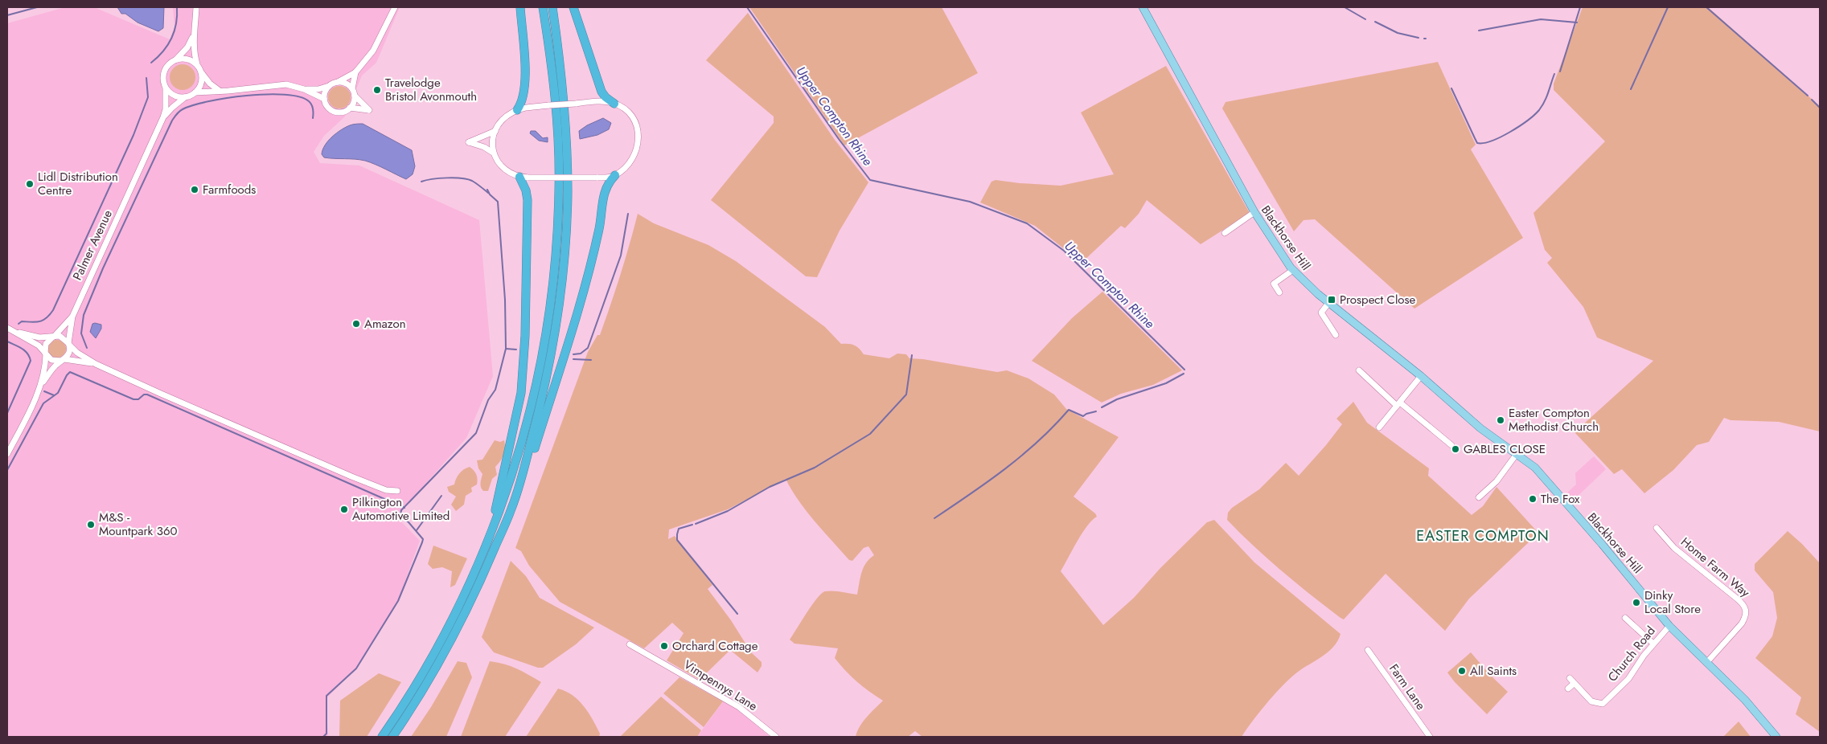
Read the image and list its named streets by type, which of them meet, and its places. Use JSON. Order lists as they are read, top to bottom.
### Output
{
  "streets": {
    "main road": ["Blackhorse Hill"],
    "street": [
      "Palmer Avenue",
      "Home Farm Way",
      "Church Road",
      "Vimpennys Lane",
      "Farm Lane"
    ]
  },
  "crossings": [
    ["Blackhorse Hill", "Home Farm Way"],
    ["Blackhorse Hill", "Church Road"]
  ],
  "districts": ["EASTER COMPTON"],
  "water": ["Upper Compton Rhine"],
  "places": {
    "other": [
      "Travelodge Bristol Avonmouth",
      "Lidl Distribution Centre",
      "Farmfoods",
      "Amazon",
      "Easter Compton Methodist Church",
      "GABLES CLOSE",
      "The Fox",
      "Pilkington Automotive Limited",
      "M&S - Mountpark 360",
      "Dinky Local Store",
      "Orchard Cottage",
      "All Saints"
    ],
    "transit": ["Prospect Close"]
  }
}
